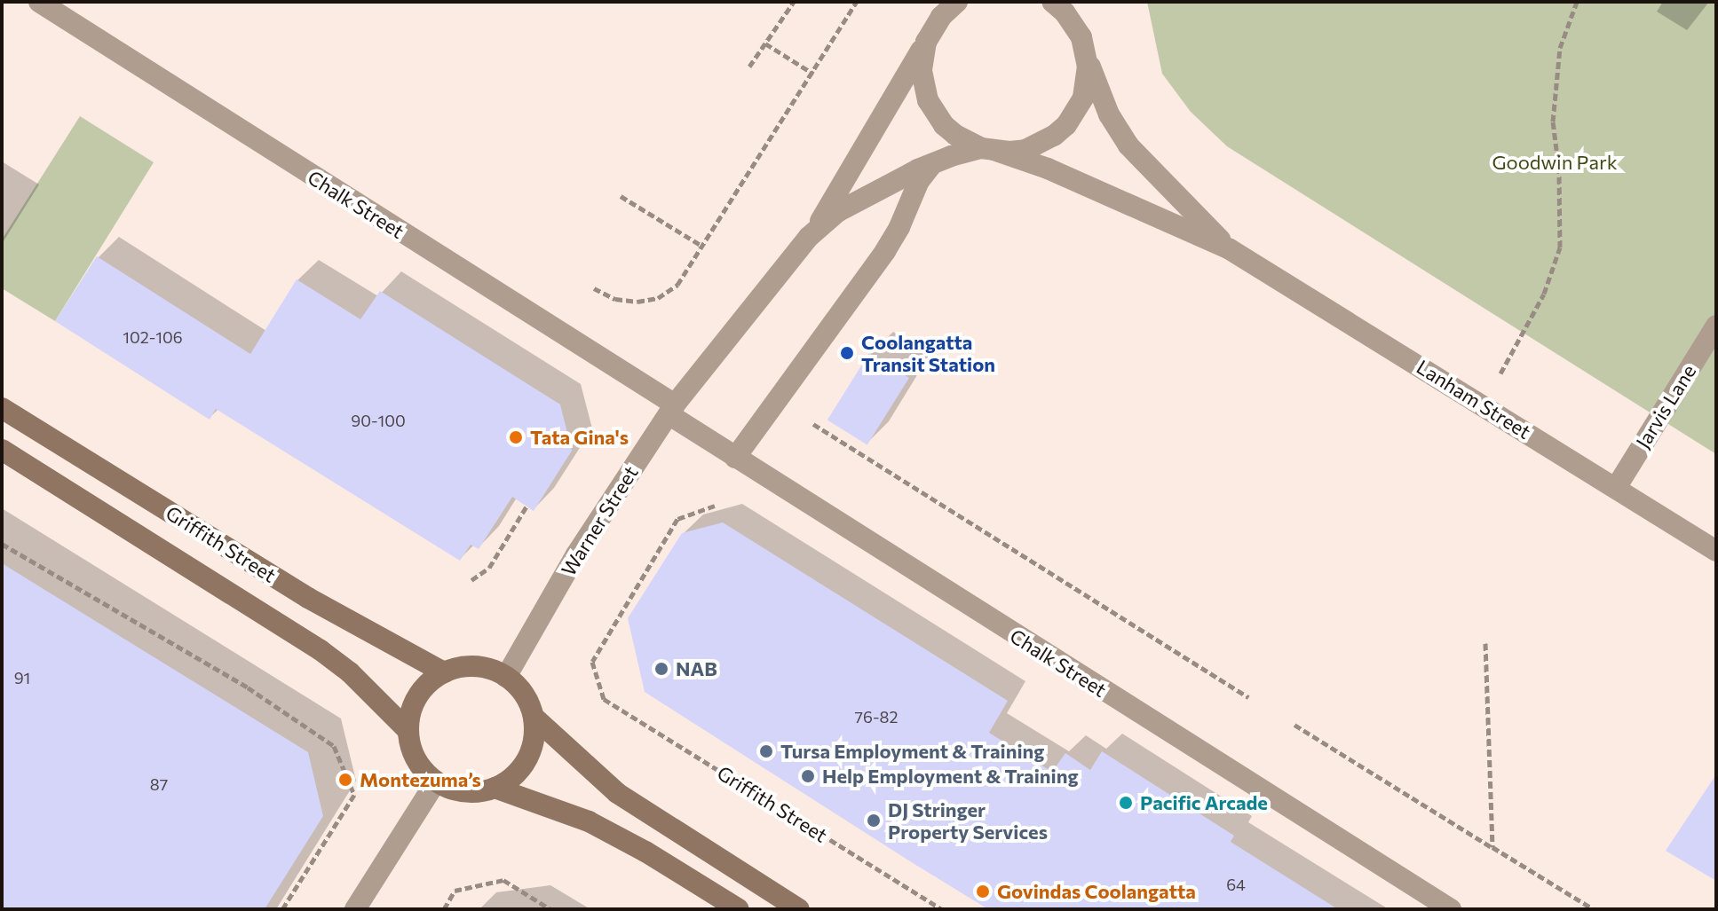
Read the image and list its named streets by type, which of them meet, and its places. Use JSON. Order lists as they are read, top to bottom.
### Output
{
  "streets": {
    "main road": ["Griffith Street"],
    "street": [
      "Chalk Street",
      "Lanham Street",
      "Jarvis Lane",
      "Warner Street"
    ]
  },
  "crossings": [
    ["Chalk Street", "Warner Street"],
    ["Lanham Street", "Jarvis Lane"],
    ["Lanham Street", "Warner Street"],
    ["Warner Street", "Griffith Street"]
  ],
  "parks": ["Goodwin Park"],
  "places": [
    "Coolangatta Transit Station",
    "Tata Gina's",
    "NAB",
    "Tursa Employment & Training",
    "Help Employment & Training",
    "Montezuma’s",
    "Pacific Arcade",
    "DJ Stringer Property Services",
    "Govindas Coolangatta"
  ],
  "house_numbers": [
    "102-106",
    "90-100",
    "91",
    "76-82",
    "87",
    "64"
  ]
}
